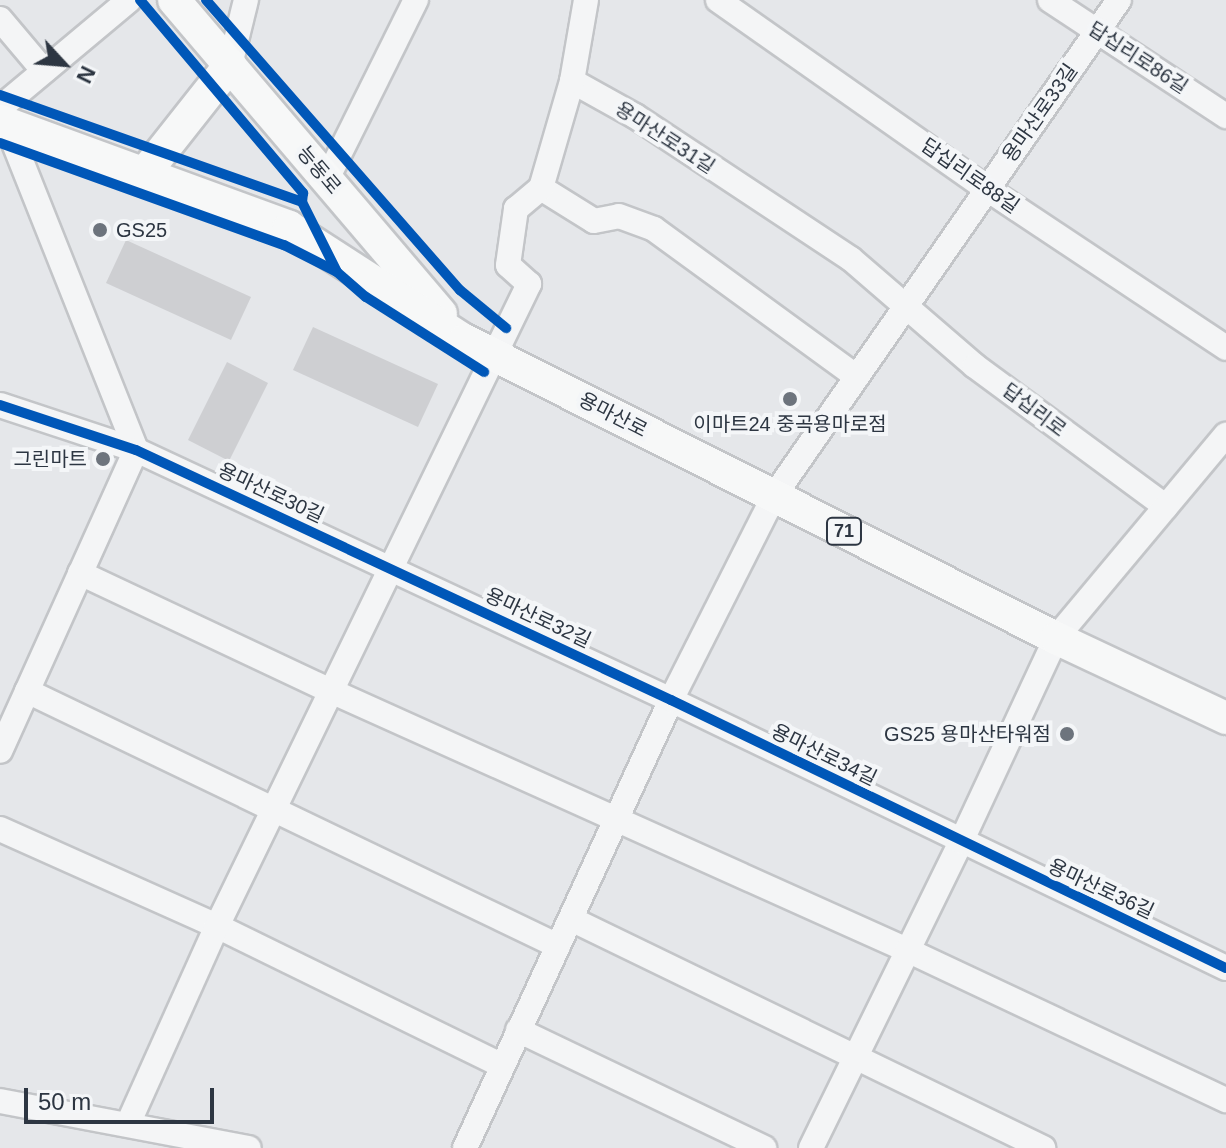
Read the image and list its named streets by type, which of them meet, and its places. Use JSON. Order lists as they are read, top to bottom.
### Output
{
  "streets": {
    "main road": ["능동로", "용마산로", "71"],
    "street": [
      "답십리로86길",
      "용마산로33길",
      "용마산로31길",
      "답십리로88길",
      "답십리로",
      "용마산로30길",
      "용마산로32길",
      "용마산로34길",
      "용마산로36길"
    ]
  },
  "crossings": [
    ["답십리로86길", "용마산로33길"],
    ["용마산로33길", "용마산로31길"],
    ["용마산로33길", "답십리로88길"],
    ["용마산로33길", "답십리로"],
    ["용마산로33길", "용마산로"],
    ["용마산로31길", "답십리로"],
    ["능동로", "용마산로"],
    ["용마산로30길", "용마산로32길"],
    ["용마산로32길", "용마산로34길"],
    ["용마산로34길", "용마산로36길"]
  ],
  "places": [
    "GS25",
    "이마트24 중곡용마로점",
    "그린마트",
    "GS25 용마산타워점"
  ],
  "scale_bar": "50 m",
  "north": "bottom right"
}
